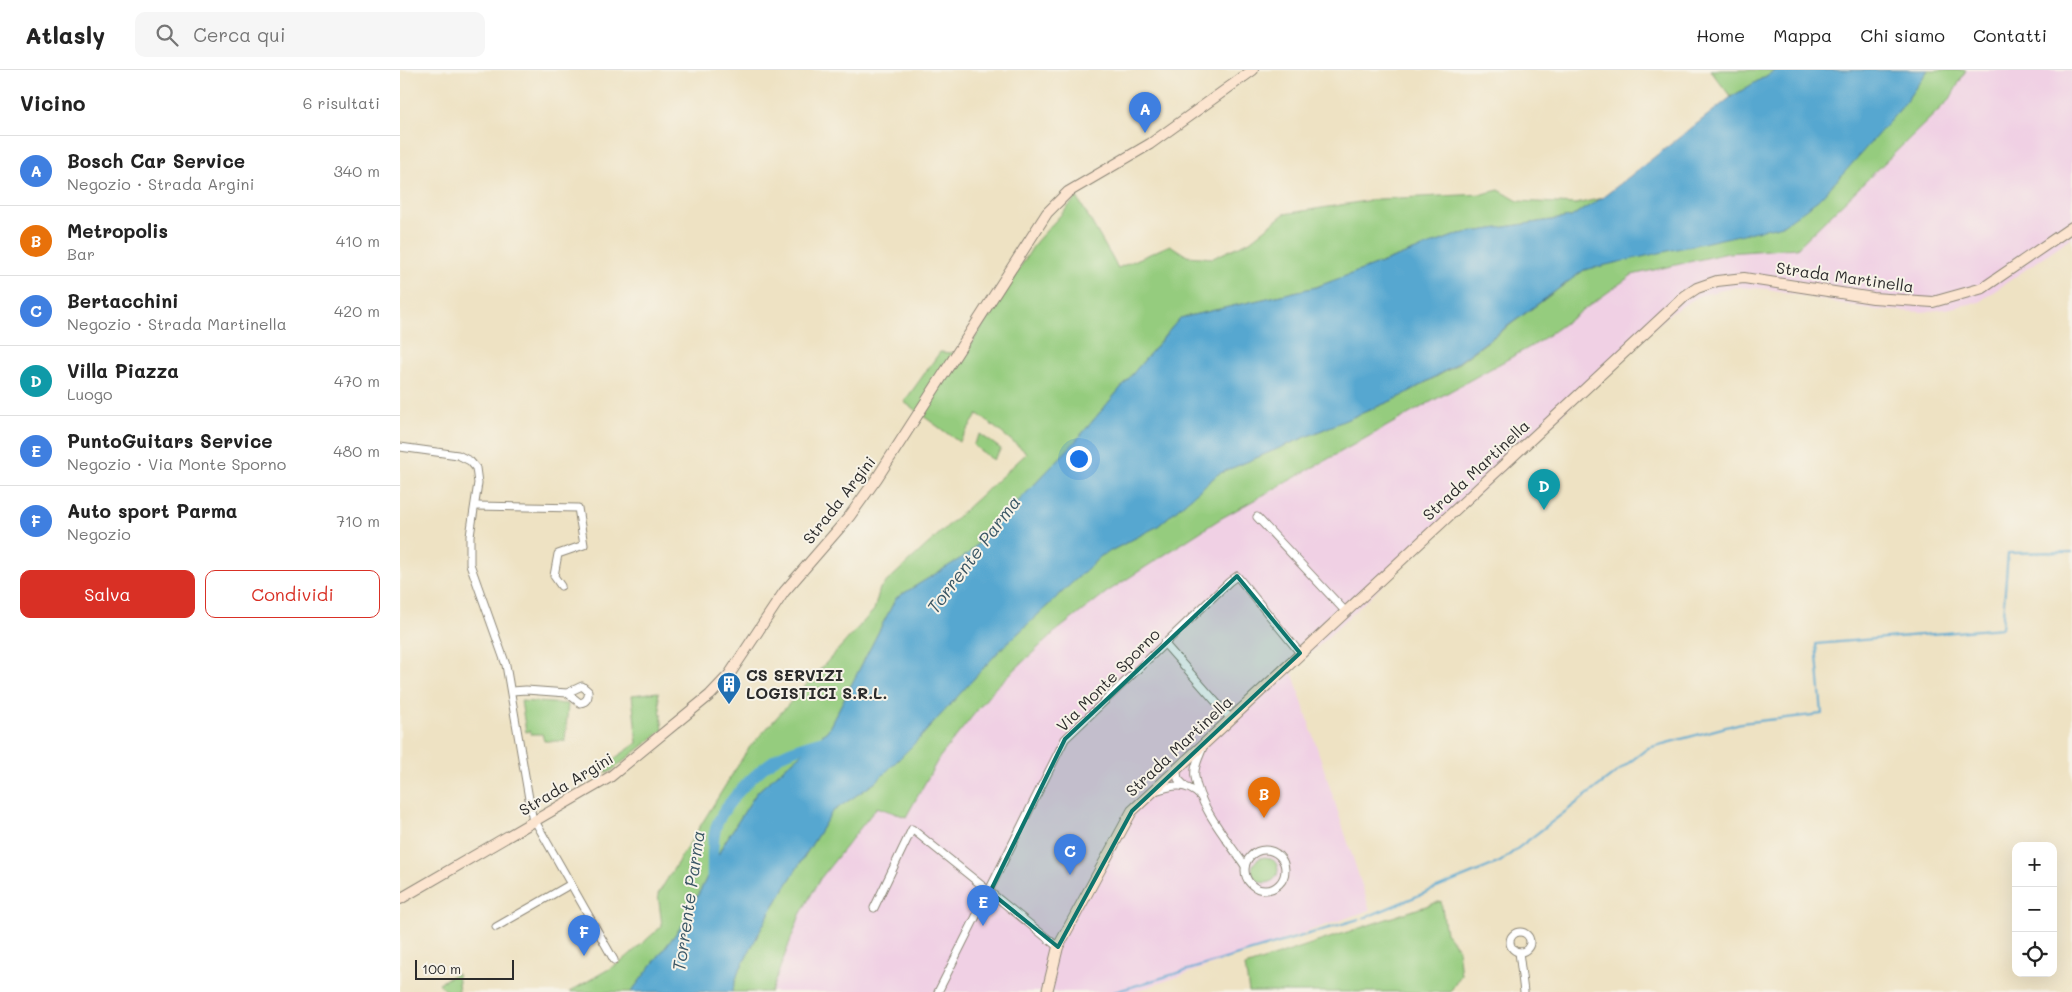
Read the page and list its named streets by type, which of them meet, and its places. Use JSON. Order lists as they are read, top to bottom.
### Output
{
  "streets": {
    "street": ["Strada Martinella", "Strada Argini", "Via Monte Sporno"]
  },
  "crossings": [
    ["Strada Martinella", "Via Monte Sporno"]
  ],
  "water": ["Torrente Parma"],
  "places": {
    "building": ["CS SERVIZI LOGISTICI S.R.L."]
  },
  "scale_bar": "100 m",
  "page": {
    "header": "Atlasly",
    "search": "Cerca qui",
    "nav": [
      "Home",
      "Mappa",
      "Chi siamo",
      "Contatti"
    ],
    "heading": ["Vicino", "6 risultati"],
    "pins": [
      "A",
      "D",
      "B",
      "C",
      "E",
      "F"
    ],
    "list": [
      {
        "mark": "A",
        "name": "Bosch Car Service",
        "note": "Negozio · Strada Argini",
        "value": "340 m"
      },
      {
        "mark": "B",
        "name": "Metropolis",
        "note": "Bar",
        "value": "410 m"
      },
      {
        "mark": "C",
        "name": "Bertacchini",
        "note": "Negozio · Strada Martinella",
        "value": "420 m"
      },
      {
        "mark": "D",
        "name": "Villa Piazza",
        "note": "Luogo",
        "value": "470 m"
      },
      {
        "mark": "E",
        "name": "PuntoGuitars Service",
        "note": "Negozio · Via Monte Sporno",
        "value": "480 m"
      },
      {
        "mark": "F",
        "name": "Auto sport Parma",
        "note": "Negozio",
        "value": "710 m"
      }
    ],
    "buttons": ["Salva", "Condividi"],
    "map_buttons": ["+", "−"],
    "scale": "100 m"
  }
}
